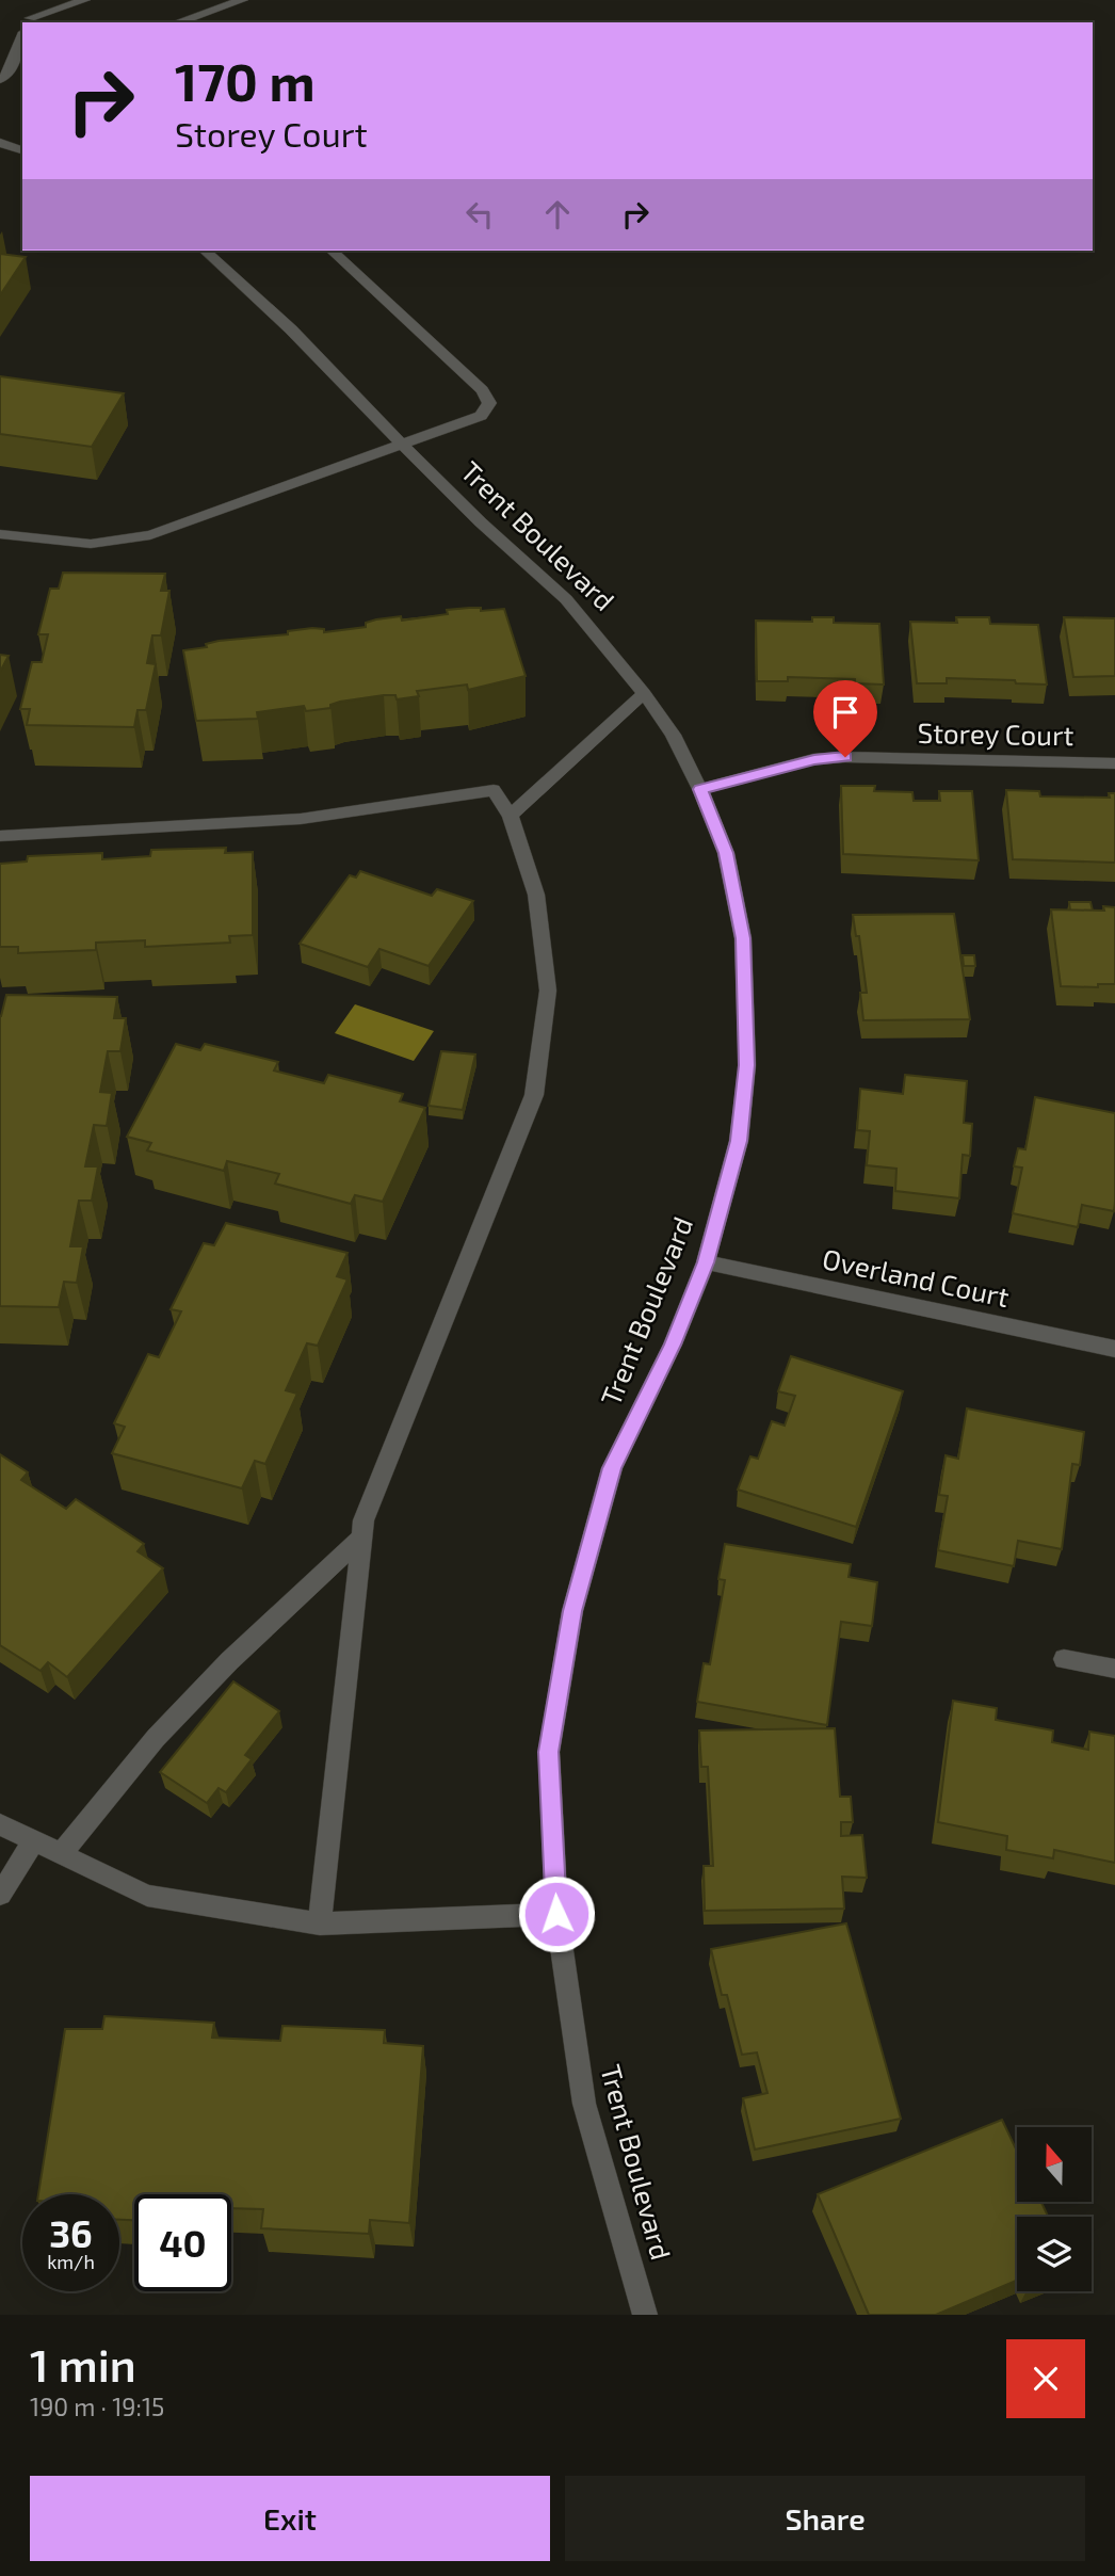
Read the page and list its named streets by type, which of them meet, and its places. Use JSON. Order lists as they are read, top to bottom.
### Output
{
  "streets": {
    "street": ["Trent Boulevard", "Storey Court", "Overland Court"]
  },
  "crossings": [
    ["Trent Boulevard", "Storey Court"],
    ["Trent Boulevard", "Overland Court"]
  ],
  "north": "top",
  "page": {
    "turn": ["170 m", "Storey Court"],
    "speed": "36 km/h",
    "limit": "40",
    "heading": ["1 min", "190 m · 19:15"],
    "buttons": ["Exit", "Share"]
  }
}
